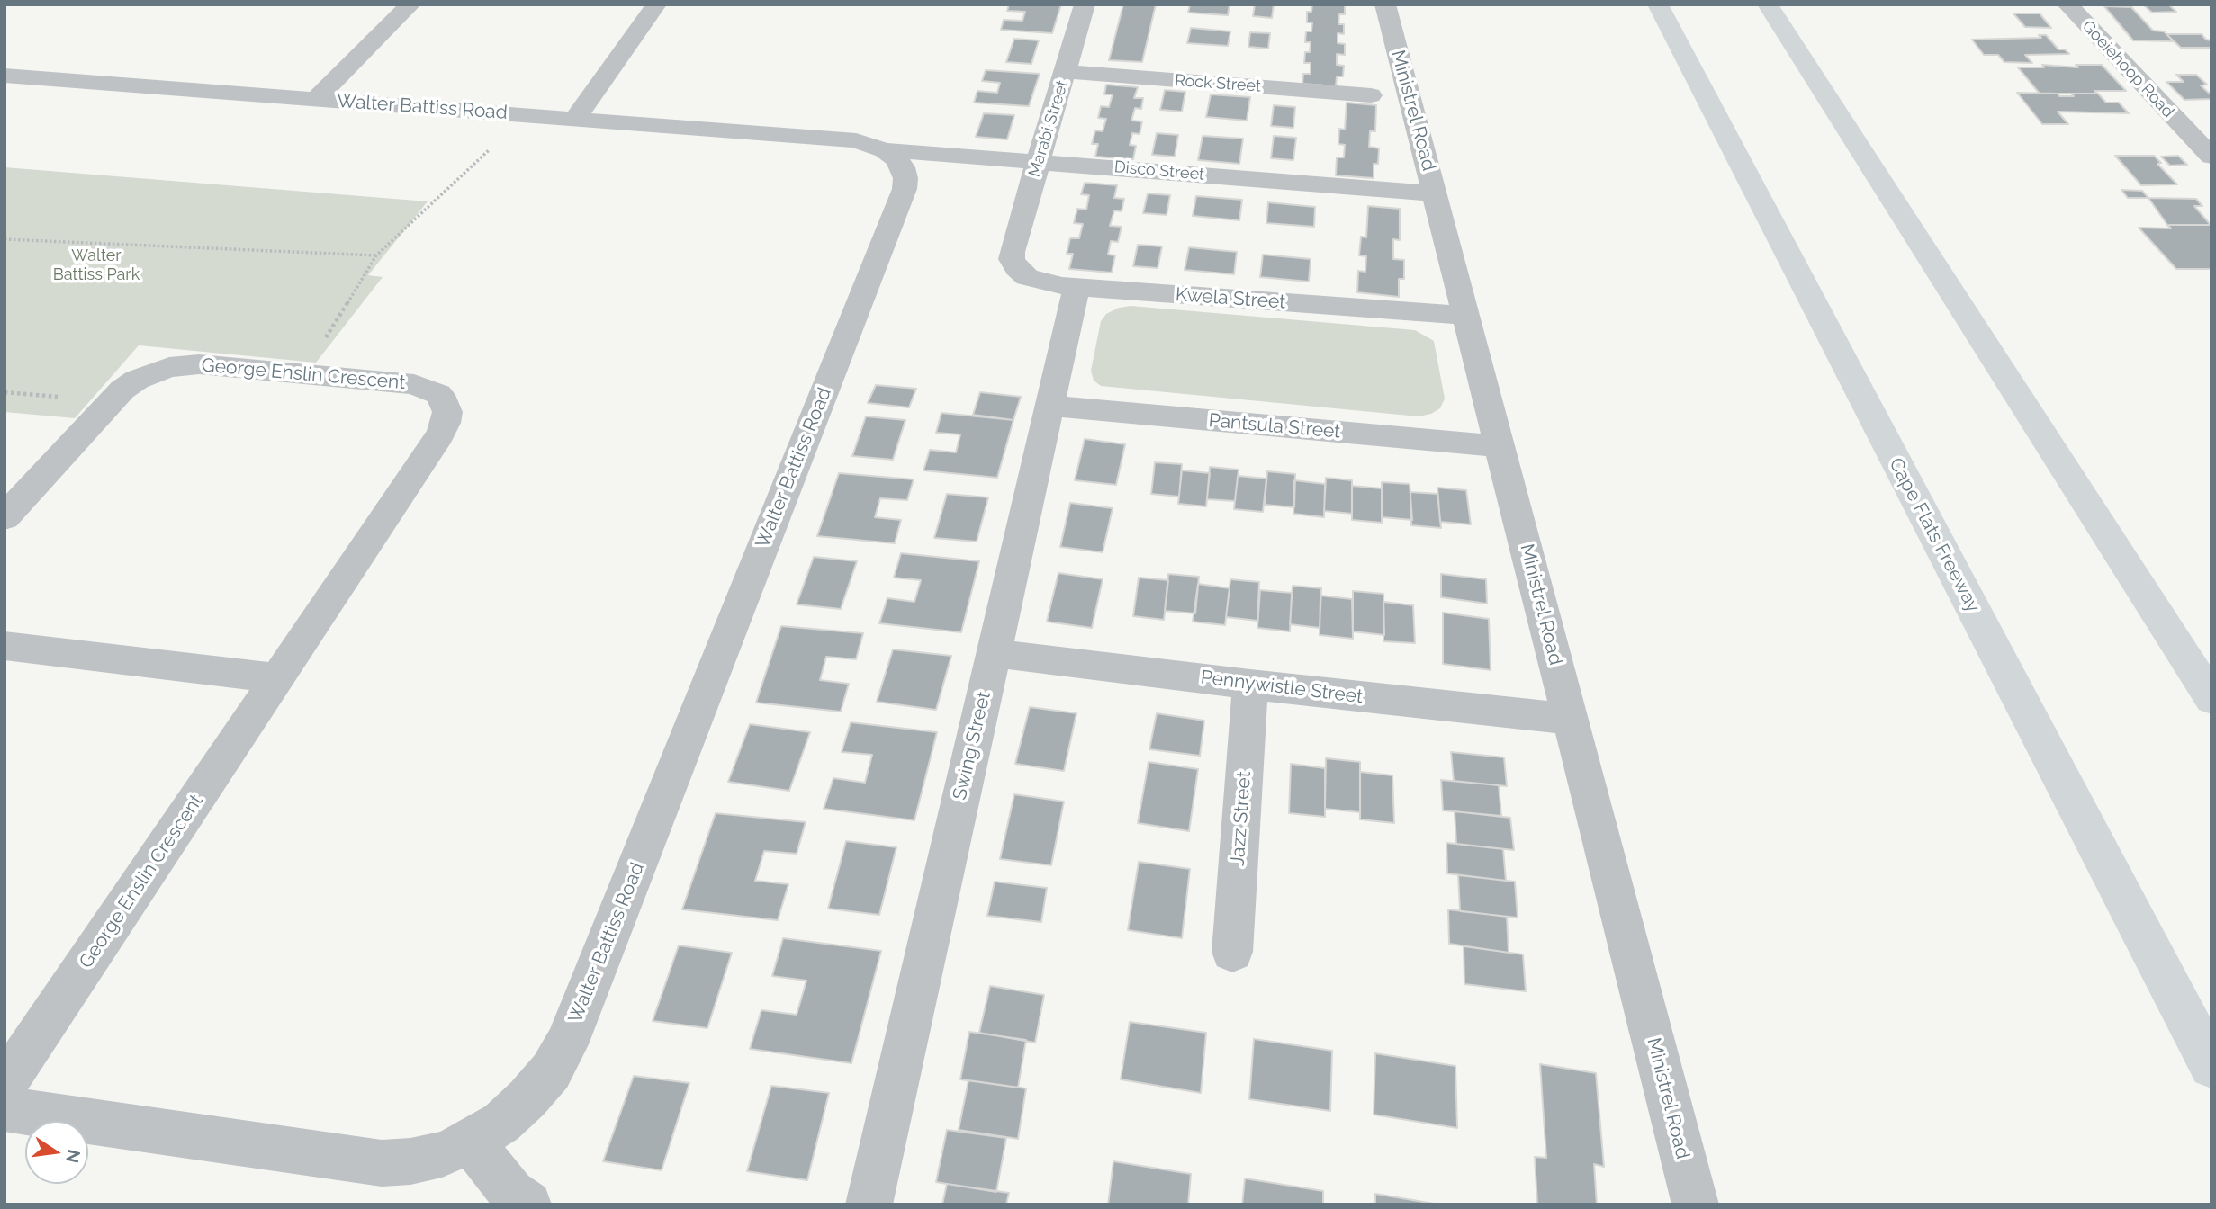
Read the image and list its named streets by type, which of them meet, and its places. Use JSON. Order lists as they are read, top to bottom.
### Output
{
  "streets": {
    "highway": ["Cape Flats Freeway"],
    "street": [
      "Goeiehoop Road",
      "Rock Street",
      "Walter Battiss Road",
      "Ministrel Road",
      "Marabi Street",
      "Disco Street",
      "Kwela Street",
      "George Enslin Crescent",
      "Pantsula Street",
      "Pennywistle Street",
      "Swing Street",
      "Jazz Street"
    ]
  },
  "crossings": [
    ["Rock Street", "Marabi Street"],
    ["Walter Battiss Road", "Disco Street"],
    ["Ministrel Road", "Disco Street"],
    ["Ministrel Road", "Kwela Street"],
    ["Ministrel Road", "Pantsula Street"],
    ["Ministrel Road", "Pennywistle Street"],
    ["Marabi Street", "Disco Street"],
    ["Marabi Street", "Kwela Street"],
    ["Kwela Street", "Swing Street"],
    ["Pantsula Street", "Swing Street"],
    ["Pennywistle Street", "Swing Street"],
    ["Pennywistle Street", "Jazz Street"]
  ],
  "parks": ["Walter Battiss Park"],
  "north": "right"
}
